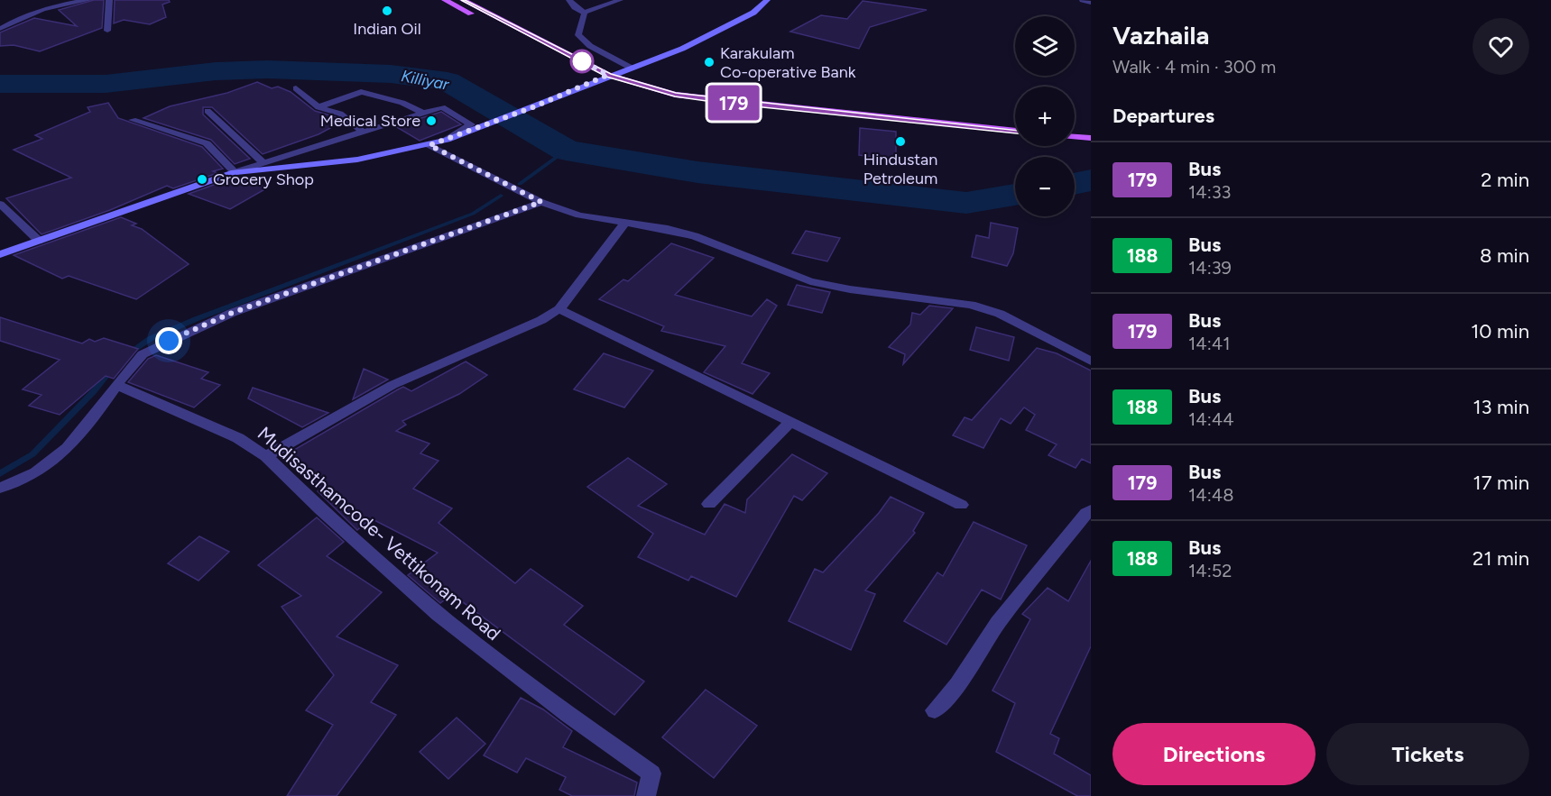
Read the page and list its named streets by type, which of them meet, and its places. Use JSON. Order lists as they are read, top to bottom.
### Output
{
  "streets": {
    "street": ["Mudisasthamcode- Vettikonam Road"]
  },
  "water": ["Killiyar"],
  "places": [
    "Indian Oil",
    "Karakulam Co-operative Bank",
    "Medical Store",
    "Hindustan Petroleum",
    "Grocery Shop"
  ],
  "lines": ["bus line 179"],
  "page": {
    "on_map": "179",
    "heading": [
      ["Vazhaila", "Walk · 4 min · 300 m"],
      "Departures"
    ],
    "map_buttons": ["+", "−"],
    "list": [
      {
        "mark": "179",
        "name": "Bus",
        "note": "14:33",
        "value": "2 min"
      },
      {
        "mark": "188",
        "name": "Bus",
        "note": "14:39",
        "value": "8 min"
      },
      {
        "mark": "179",
        "name": "Bus",
        "note": "14:41",
        "value": "10 min"
      },
      {
        "mark": "188",
        "name": "Bus",
        "note": "14:44",
        "value": "13 min"
      },
      {
        "mark": "179",
        "name": "Bus",
        "note": "14:48",
        "value": "17 min"
      },
      {
        "mark": "188",
        "name": "Bus",
        "note": "14:52",
        "value": "21 min"
      }
    ],
    "buttons": ["Directions", "Tickets"]
  }
}
